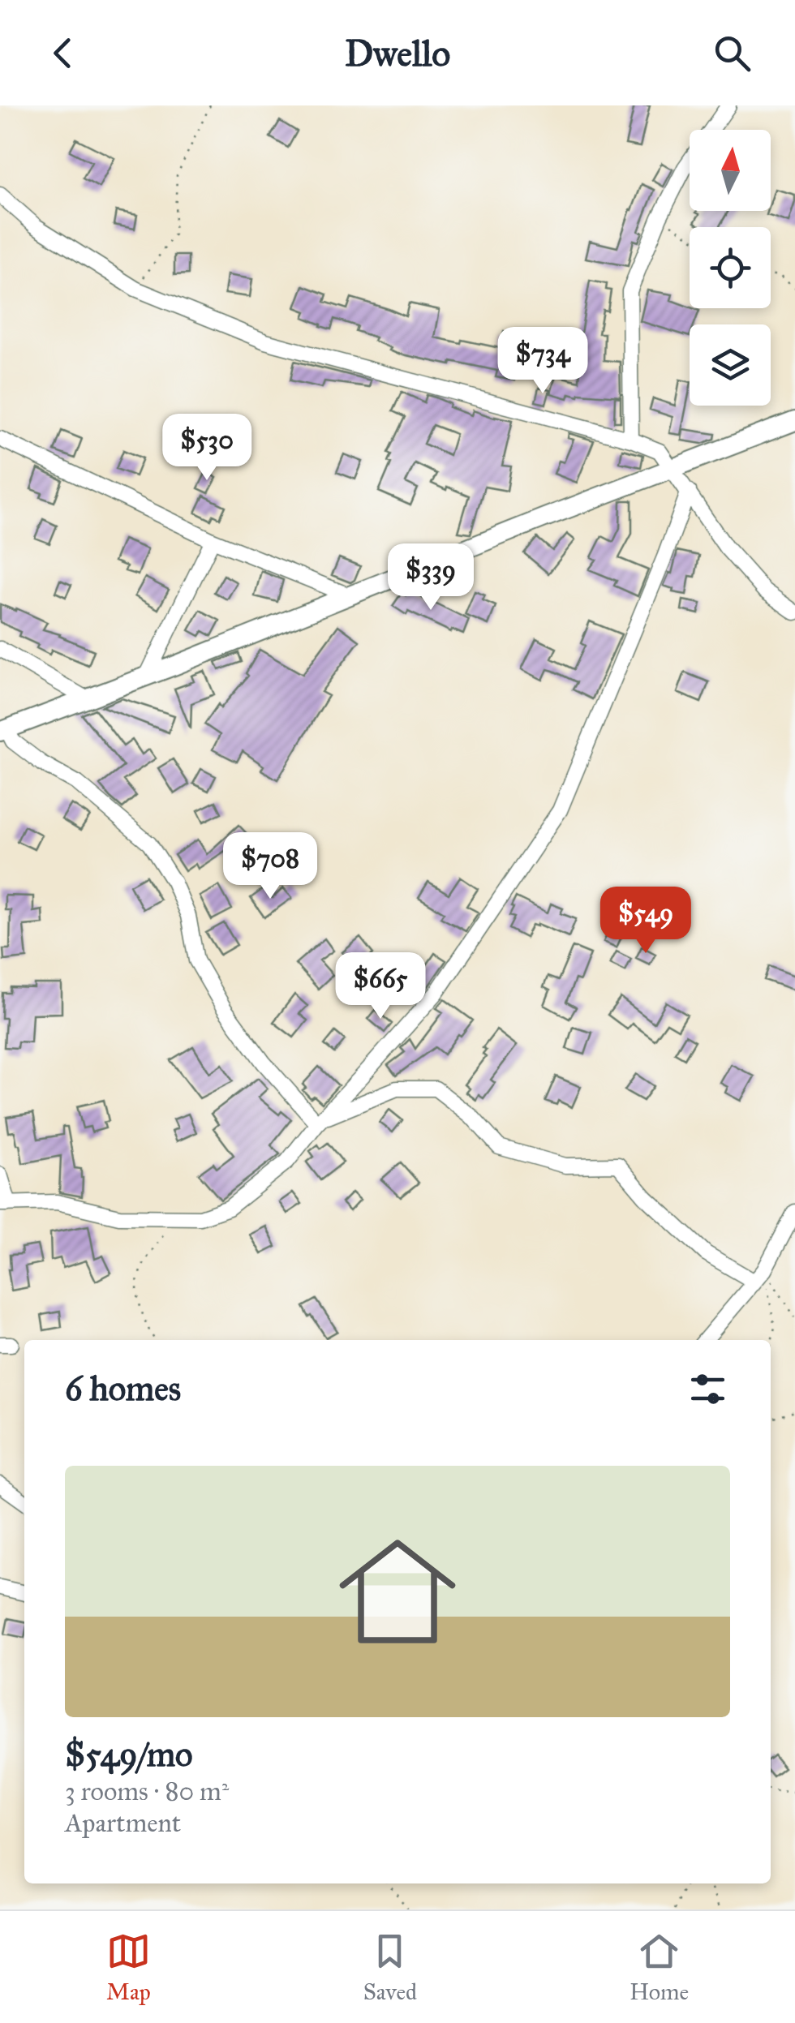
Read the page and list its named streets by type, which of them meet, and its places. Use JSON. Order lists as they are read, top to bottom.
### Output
{
  "north": "top",
  "page": {
    "header": "Dwello",
    "price": [
      "$734",
      "$530",
      "$339",
      "$708",
      "$549",
      "$665"
    ],
    "heading": "6 homes",
    "list": [
      {
        "name": "$549/mo",
        "note": "3 rooms · 80 m² · Apartment"
      }
    ],
    "tabs": ["Map", "Saved", "Home"]
  }
}
